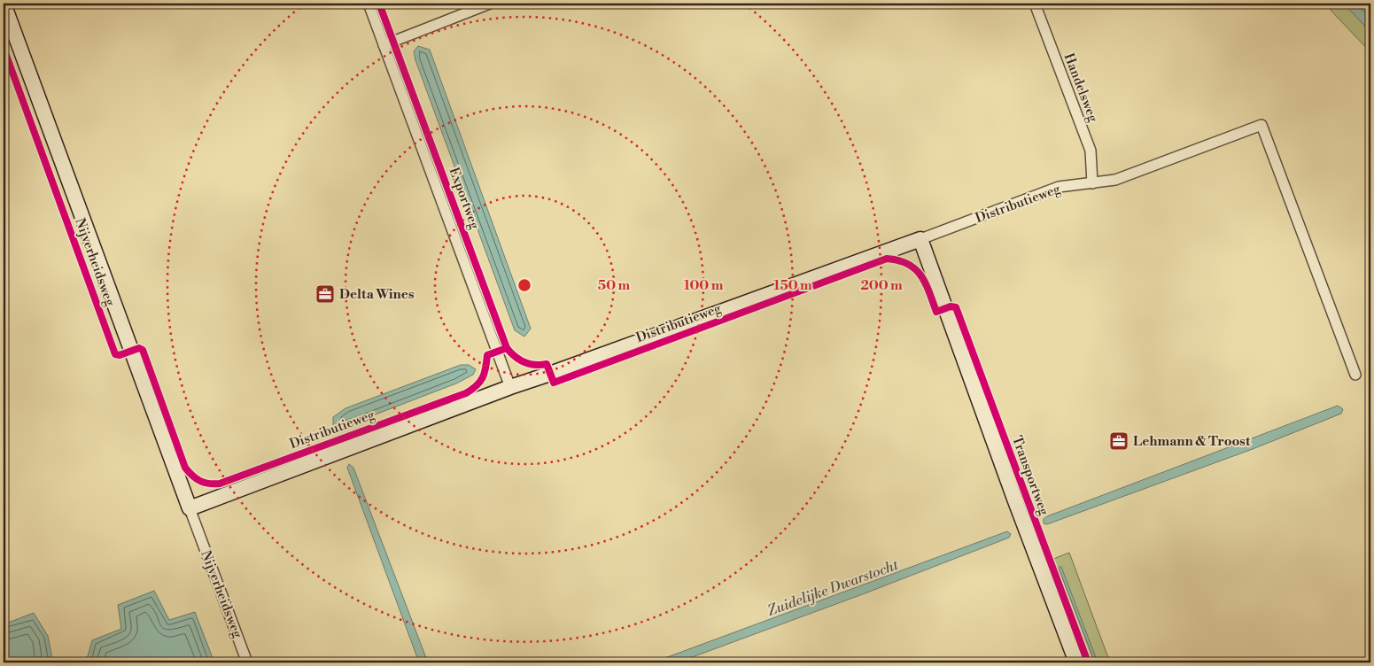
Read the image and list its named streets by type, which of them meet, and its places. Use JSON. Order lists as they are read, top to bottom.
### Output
{
  "streets": {
    "street": [
      "Handelsweg",
      "Exportweg",
      "Distributieweg",
      "Nijverheidsweg",
      "Transportweg"
    ]
  },
  "crossings": [
    ["Handelsweg", "Distributieweg"],
    ["Exportweg", "Distributieweg"],
    ["Distributieweg", "Nijverheidsweg"],
    ["Distributieweg", "Transportweg"]
  ],
  "water": ["Zuidelijke Dwarstocht"],
  "places": {
    "office": ["Delta Wines", "Lehmann & Troost"]
  },
  "rings": [
    "50 m",
    "100 m",
    "150 m",
    "200 m"
  ]
}
